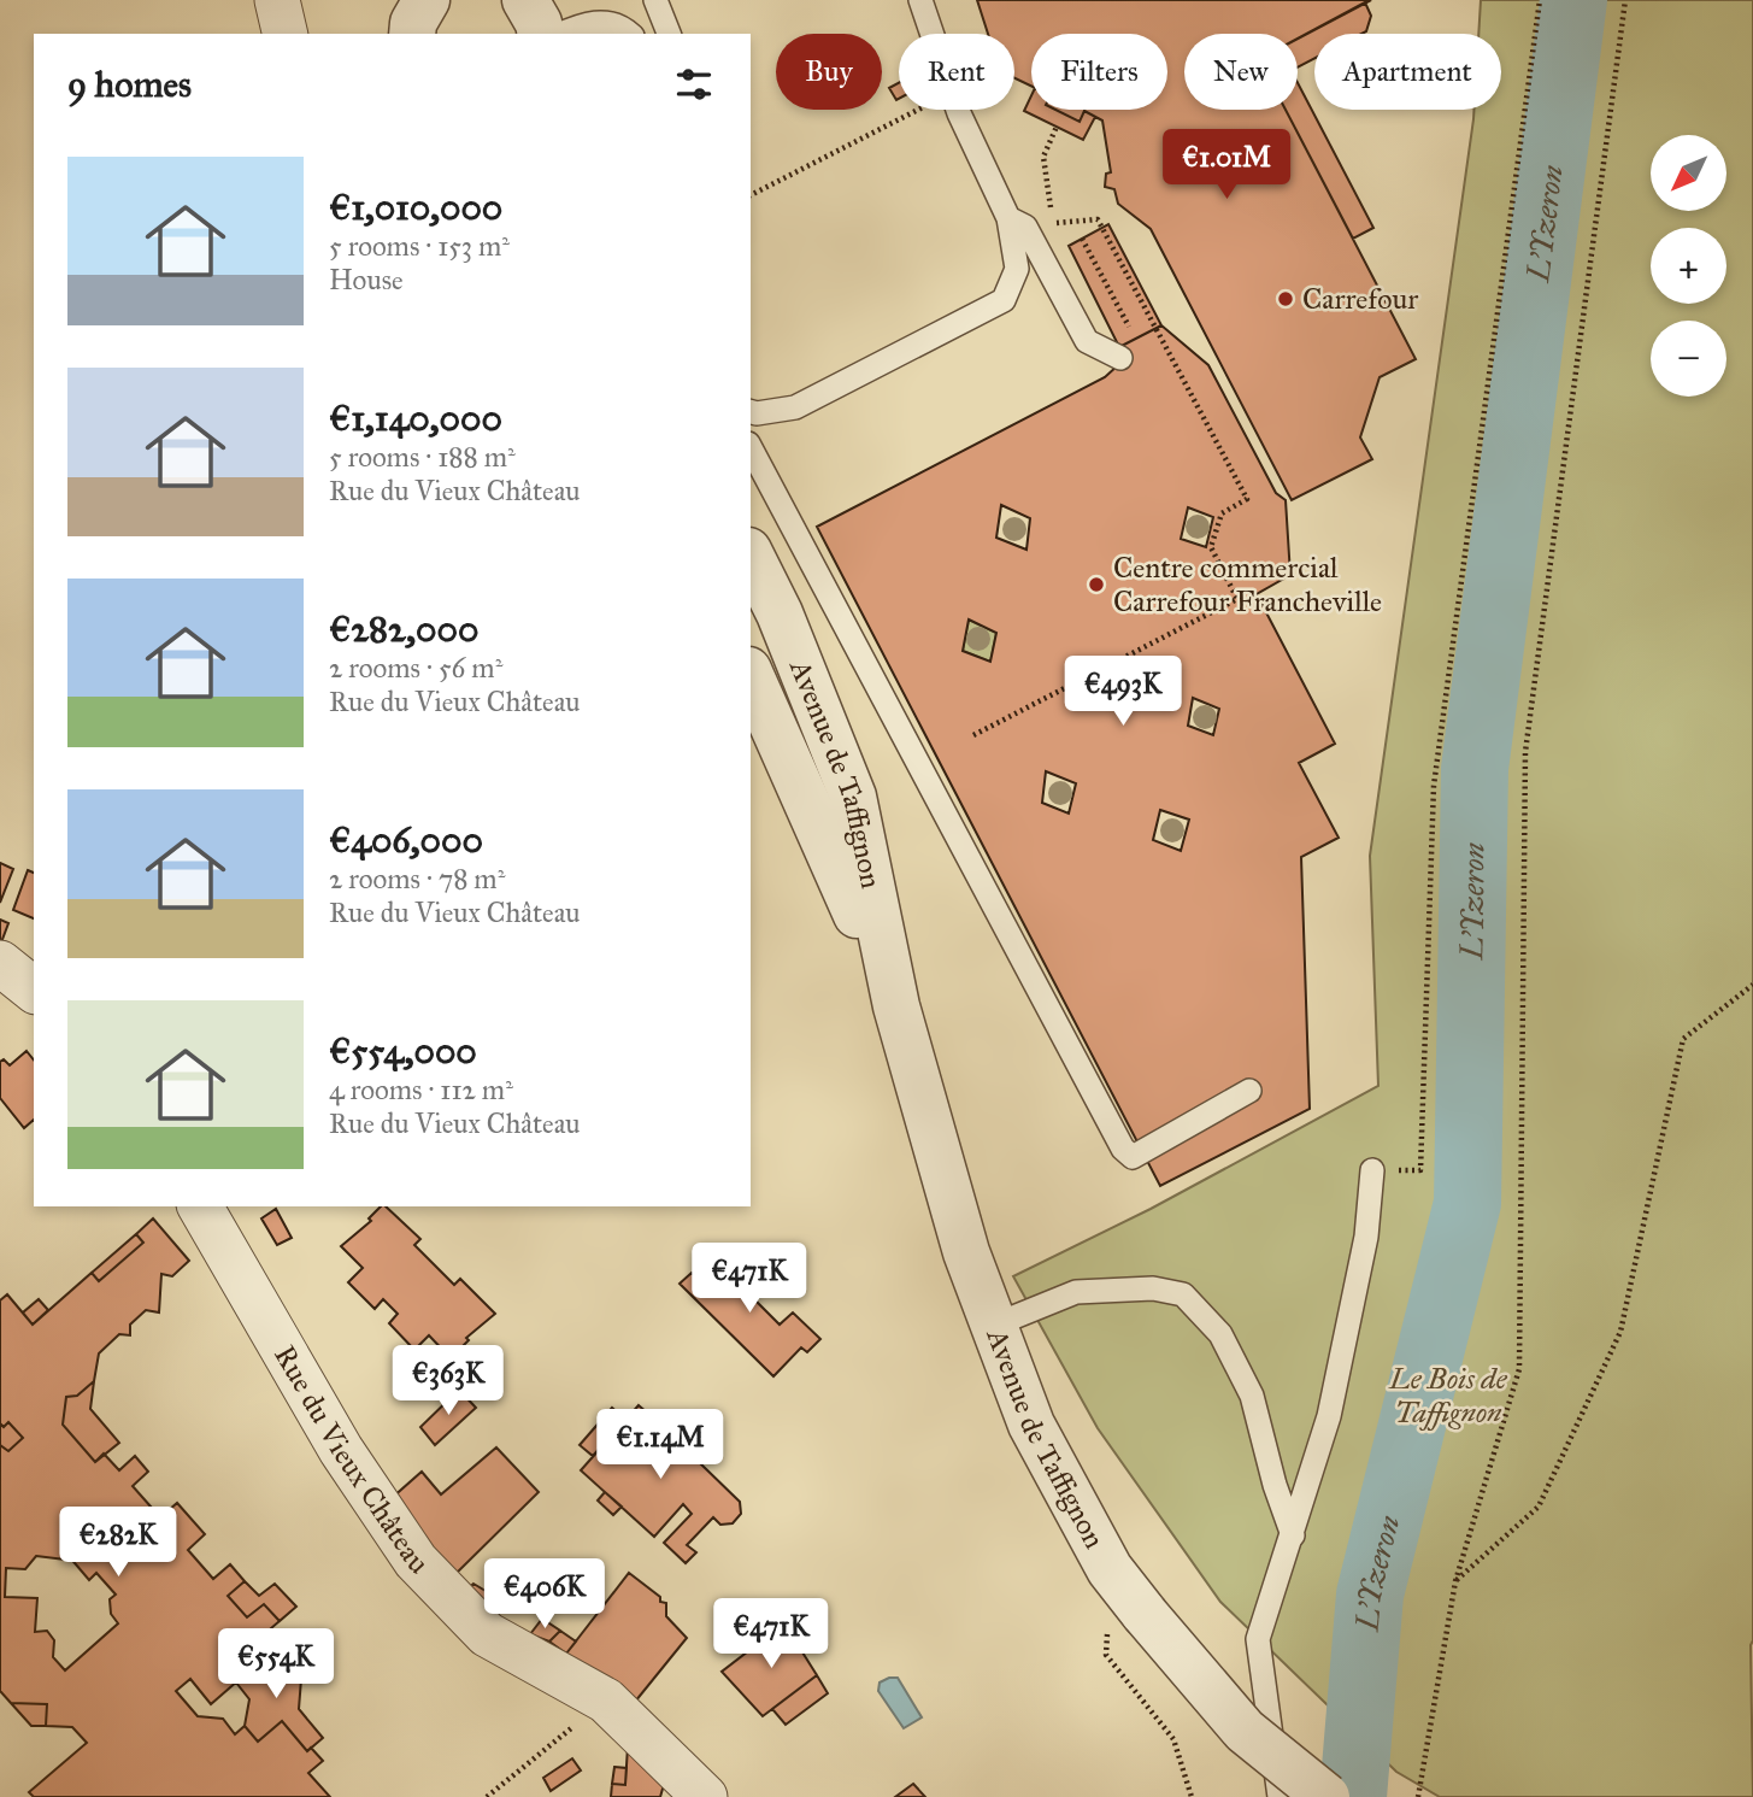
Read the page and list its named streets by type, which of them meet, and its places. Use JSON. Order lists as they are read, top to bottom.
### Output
{
  "streets": {
    "street": ["Avenue de Taffignon", "Rue du Vieux Château"]
  },
  "water": ["L'Yzeron"],
  "parks": ["Le Bois de Taffignon"],
  "places": ["Carrefour", "Centre commercial Carrefour Francheville"],
  "north": "bottom left",
  "page": {
    "chip": [
      "Buy",
      "Rent",
      "Filters",
      "New",
      "Apartment"
    ],
    "heading": "9 homes",
    "price": [
      "€1.01M",
      "€493K",
      "€471K",
      "€363K",
      "€1.14M",
      "€282K",
      "€406K",
      "€471K",
      "€554K"
    ],
    "map_buttons": ["+", "−"],
    "list": [
      {
        "name": "€1,010,000",
        "note": "5 rooms · 153 m² · House"
      },
      {
        "name": "€1,140,000",
        "note": "5 rooms · 188 m² · Rue du Vieux Château"
      },
      {
        "name": "€282,000",
        "note": "2 rooms · 56 m² · Rue du Vieux Château"
      },
      {
        "name": "€406,000",
        "note": "2 rooms · 78 m² · Rue du Vieux Château"
      },
      {
        "name": "€554,000",
        "note": "4 rooms · 112 m² · Rue du Vieux Château"
      }
    ]
  }
}
